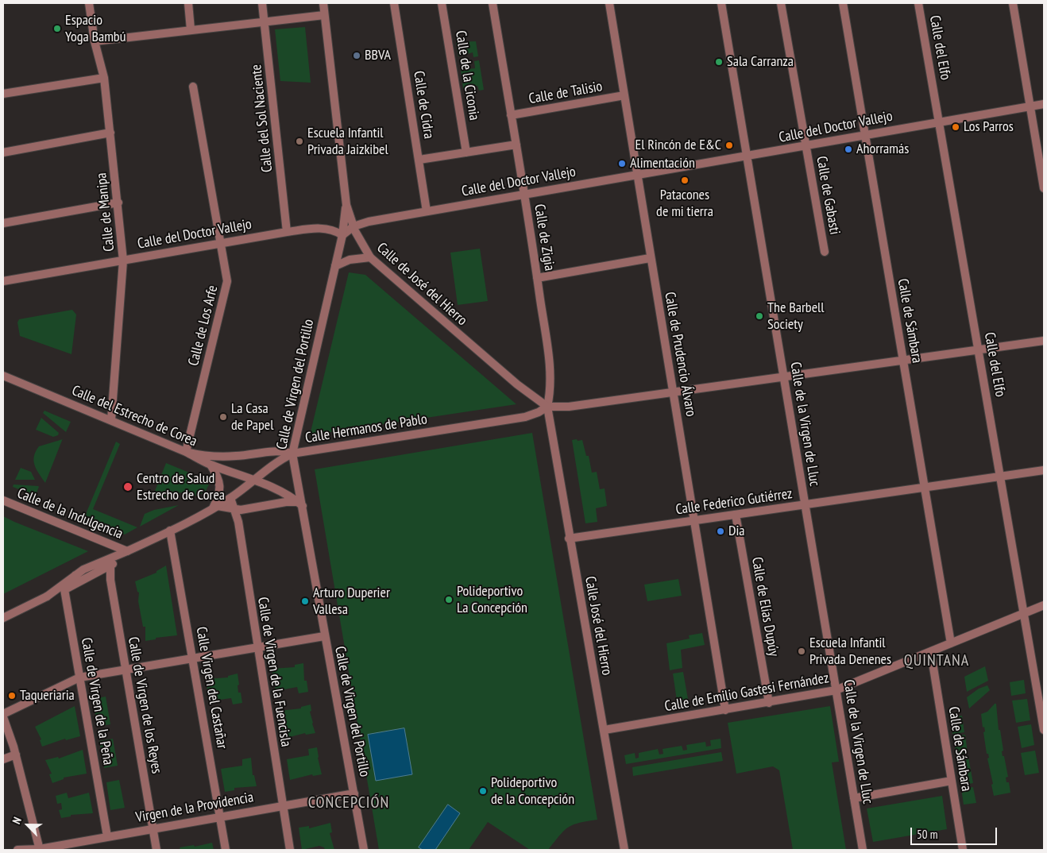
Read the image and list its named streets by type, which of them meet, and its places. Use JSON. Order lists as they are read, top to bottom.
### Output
{
  "streets": {
    "street": [
      "Calle del Elfo",
      "Calle de la Ciconia",
      "Calle de Talisio",
      "Calle de Cidra",
      "Calle del Sol Naciente",
      "Calle del Doctor Vallejo",
      "Calle de Gabasti",
      "Calle de Manipa",
      "Calle de Zigia",
      "Calle de José del Hierro",
      "Calle de Sámbara",
      "Calle de Los Arfe",
      "Calle de Prudencio Álvaro",
      "Calle de Virgen del Portillo",
      "Calle del Estrecho de Corea",
      "Calle de la Virgen de Lluc",
      "Calle Hermanos de Pablo",
      "Calle Federico Gutiérrez",
      "Calle de la Indulgencia",
      "Calle de Elías Dupúy",
      "Calle José del Hierro",
      "Calle de Virgen de la Fuencisla",
      "Calle Virgen del Castañar",
      "Calle de Emilio Gastesi Fernández",
      "Calle de Virgen de la Peña",
      "Calle de Virgen de los Reyes",
      "Virgen de la Providencia"
    ]
  },
  "crossings": [
    ["Calle del Elfo", "Calle del Doctor Vallejo"],
    ["Calle del Elfo", "Calle Federico Gutiérrez"],
    ["Calle del Elfo", "Calle de Emilio Gastesi Fernández"],
    ["Calle de Talisio", "Calle de Zigia"],
    ["Calle de Talisio", "Calle de Prudencio Álvaro"],
    ["Calle de Cidra", "Calle del Doctor Vallejo"],
    ["Calle del Sol Naciente", "Calle del Doctor Vallejo"],
    ["Calle del Doctor Vallejo", "Calle de Gabasti"],
    ["Calle del Doctor Vallejo", "Calle de Manipa"],
    ["Calle del Doctor Vallejo", "Calle de Zigia"],
    ["Calle del Doctor Vallejo", "Calle de José del Hierro"],
    ["Calle del Doctor Vallejo", "Calle de Sámbara"],
    ["Calle del Doctor Vallejo", "Calle de Los Arfe"],
    ["Calle del Doctor Vallejo", "Calle de Prudencio Álvaro"],
    ["Calle del Doctor Vallejo", "Calle de Virgen del Portillo"],
    ["Calle del Doctor Vallejo", "Calle de la Virgen de Lluc"],
    ["Calle de Manipa", "Calle del Estrecho de Corea"],
    ["Calle de Zigia", "Calle de José del Hierro"],
    ["Calle de Zigia", "Calle Hermanos de Pablo"],
    ["Calle de Zigia", "Calle José del Hierro"],
    ["Calle de José del Hierro", "Calle de Virgen del Portillo"],
    ["Calle de José del Hierro", "Calle Hermanos de Pablo"],
    ["Calle de José del Hierro", "Calle José del Hierro"],
    ["Calle de Sámbara", "Calle Federico Gutiérrez"],
    ["Calle de Sámbara", "Calle de Emilio Gastesi Fernández"],
    ["Calle de Los Arfe", "Calle del Estrecho de Corea"],
    ["Calle de Los Arfe", "Calle Hermanos de Pablo"],
    ["Calle de Prudencio Álvaro", "Calle Federico Gutiérrez"],
    ["Calle de Prudencio Álvaro", "Calle de Emilio Gastesi Fernández"],
    ["Calle de Virgen del Portillo", "Calle del Estrecho de Corea"],
    ["Calle de Virgen del Portillo", "Calle Hermanos de Pablo"],
    ["Calle de Virgen del Portillo", "Virgen de la Providencia"],
    ["Calle del Estrecho de Corea", "Calle Hermanos de Pablo"],
    ["Calle de la Virgen de Lluc", "Calle Federico Gutiérrez"],
    ["Calle de la Virgen de Lluc", "Calle de Emilio Gastesi Fernández"],
    ["Calle Hermanos de Pablo", "Calle José del Hierro"],
    ["Calle Federico Gutiérrez", "Calle de Elías Dupúy"],
    ["Calle Federico Gutiérrez", "Calle José del Hierro"],
    ["Calle de Elías Dupúy", "Calle de Emilio Gastesi Fernández"],
    ["Calle José del Hierro", "Calle de Emilio Gastesi Fernández"],
    ["Calle de Virgen de la Fuencisla", "Virgen de la Providencia"],
    ["Calle Virgen del Castañar", "Virgen de la Providencia"],
    ["Calle de Virgen de la Peña", "Virgen de la Providencia"],
    ["Calle de Virgen de los Reyes", "Virgen de la Providencia"]
  ],
  "districts": ["QUINTANA", "CONCEPCIÓN"],
  "places": [
    "Espacio Yoga Bambú",
    "BBVA",
    "Sala Carranza",
    "Los Parros",
    "Escuela Infantil Privada Jaizkibel",
    "El Rincón de E&C",
    "Ahorramás",
    "Alimentación",
    "Patacones de mi tierra",
    "The Barbell Society",
    "La Casa de Papel",
    "Centro de Salud Estrecho de Corea",
    "Dia",
    "Polideportivo La Concepción",
    "Arturo Duperier Vallesa",
    "Escuela Infantil Privada Denenes",
    "Taqueriaria",
    "Polideportivo de la Concepción"
  ],
  "scale_bar": "50 m",
  "north": "top left"
}
